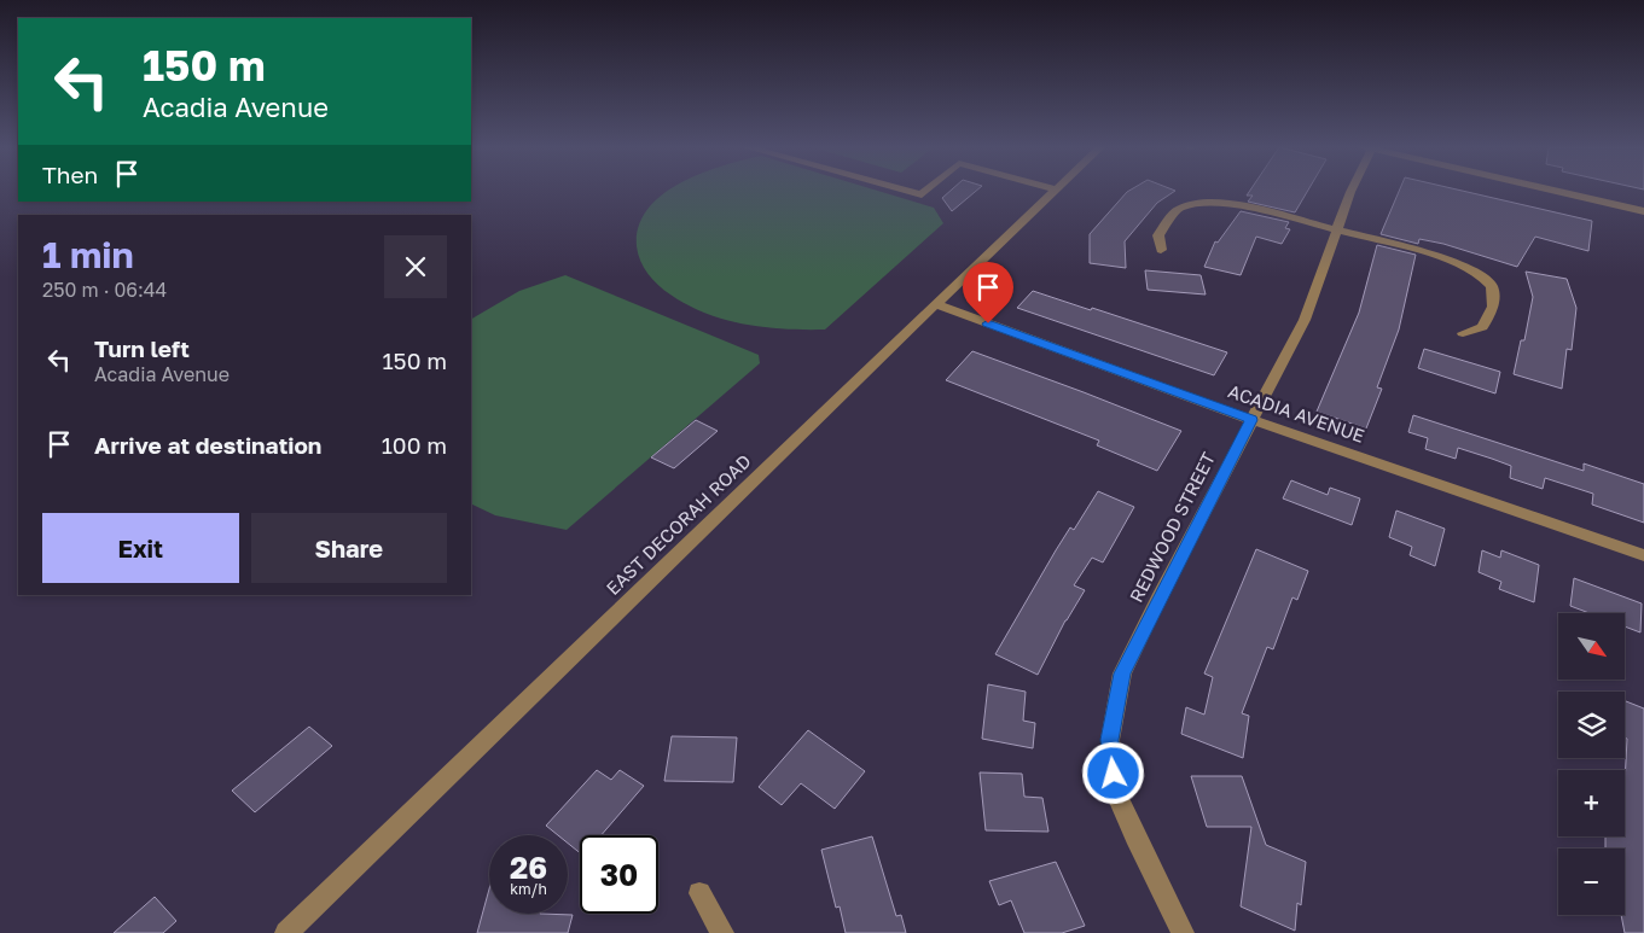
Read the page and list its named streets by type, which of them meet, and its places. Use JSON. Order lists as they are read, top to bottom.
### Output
{
  "streets": {
    "street": ["ACADIA AVENUE", "EAST DECORAH ROAD", "REDWOOD STREET"]
  },
  "crossings": [
    ["ACADIA AVENUE", "EAST DECORAH ROAD"],
    ["ACADIA AVENUE", "REDWOOD STREET"]
  ],
  "north": "bottom right",
  "page": {
    "turn": ["150 m", "Acadia Avenue"],
    "then": "Then",
    "heading": ["1 min", "250 m · 06:44"],
    "list": [
      {
        "name": "Turn left",
        "note": "Acadia Avenue",
        "value": "150 m"
      },
      {
        "name": "Arrive at destination",
        "value": "100 m"
      }
    ],
    "buttons": ["Exit", "Share"],
    "map_buttons": ["+", "−"],
    "speed": "26 km/h",
    "limit": "30"
  }
}
